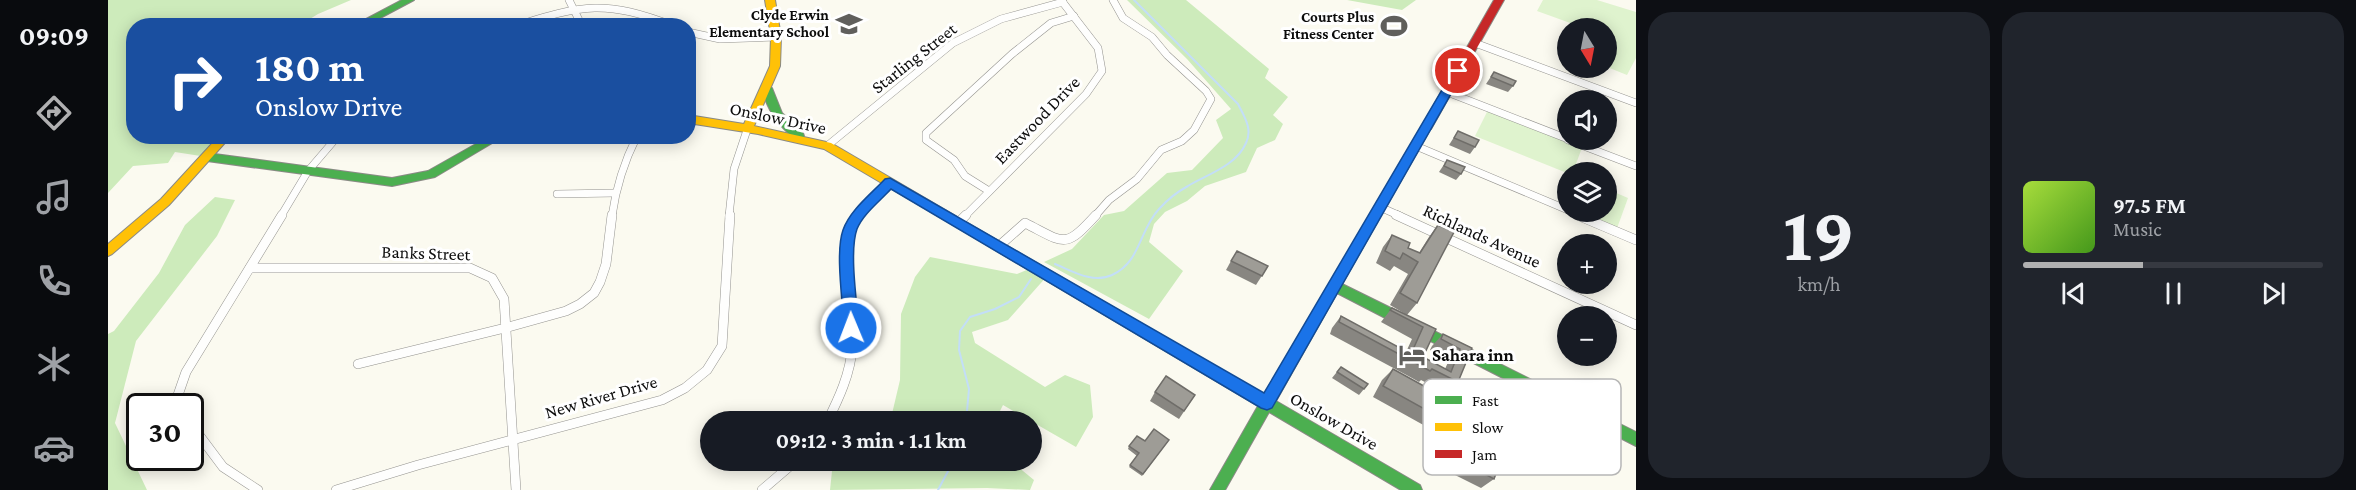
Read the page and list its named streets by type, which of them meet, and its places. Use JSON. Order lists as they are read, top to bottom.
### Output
{
  "streets": {
    "main road": ["Onslow Drive", "New River Drive"],
    "street": [
      "Starling Street",
      "Eastwood Drive",
      "Richlands Avenue",
      "Banks Street"
    ]
  },
  "crossings": [
    ["Starling Street", "Onslow Drive"],
    ["Starling Street", "Eastwood Drive"],
    ["Onslow Drive", "Eastwood Drive"],
    ["Onslow Drive", "New River Drive"],
    ["Banks Street", "New River Drive"]
  ],
  "places": {
    "school or university": ["Clyde Erwin Elementary School"],
    "sports": ["Courts Plus Fitness Center"],
    "hotel": ["Sahara inn"]
  },
  "legend": ["Fast", "Slow", "Jam"],
  "north": "bottom",
  "page": {
    "tabs": "09:09",
    "tile": ["19", "km/h"],
    "map_buttons": ["+", "−"],
    "turn": ["180 m", "Onslow Drive"],
    "song": ["97.5 FM", "Music"],
    "limit": "30",
    "trip": "09:12 · 3 min · 1.1 km"
  }
}
